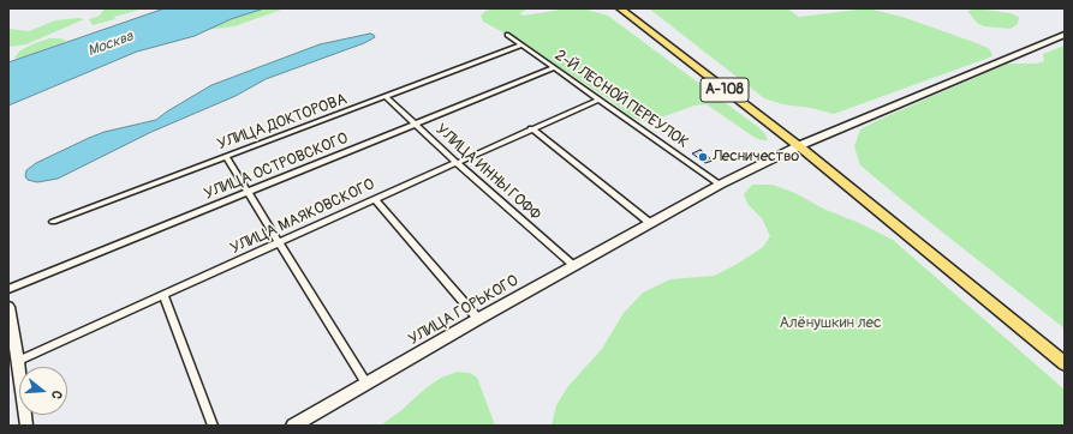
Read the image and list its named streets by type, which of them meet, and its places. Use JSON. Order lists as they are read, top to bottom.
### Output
{
  "streets": {
    "highway": ["А-108"],
    "main road": ["УЛИЦА ГОРЬКОГО"],
    "street": [
      "2-Й ЛЕСНОЙ ПЕРЕУЛОК",
      "УЛИЦА ДОКТОРОВА",
      "УЛИЦА ОСТРОВСКОГО",
      "УЛИЦА ИННЫ ГОФФ",
      "УЛИЦА МАЯКОВСКОГО"
    ]
  },
  "crossings": [
    ["А-108", "УЛИЦА ГОРЬКОГО"],
    ["2-Й ЛЕСНОЙ ПЕРЕУЛОК", "УЛИЦА ДОКТОРОВА"],
    ["2-Й ЛЕСНОЙ ПЕРЕУЛОК", "УЛИЦА ОСТРОВСКОГО"],
    ["2-Й ЛЕСНОЙ ПЕРЕУЛОК", "УЛИЦА МАЯКОВСКОГО"],
    ["2-Й ЛЕСНОЙ ПЕРЕУЛОК", "УЛИЦА ГОРЬКОГО"],
    ["УЛИЦА ДОКТОРОВА", "УЛИЦА ИННЫ ГОФФ"],
    ["УЛИЦА ОСТРОВСКОГО", "УЛИЦА ИННЫ ГОФФ"],
    ["УЛИЦА ИННЫ ГОФФ", "УЛИЦА МАЯКОВСКОГО"],
    ["УЛИЦА ИННЫ ГОФФ", "УЛИЦА ГОРЬКОГО"]
  ],
  "water": ["Москва"],
  "parks": ["Алёнушкин лес"],
  "places": ["Лесничество"],
  "north": "right"
}
